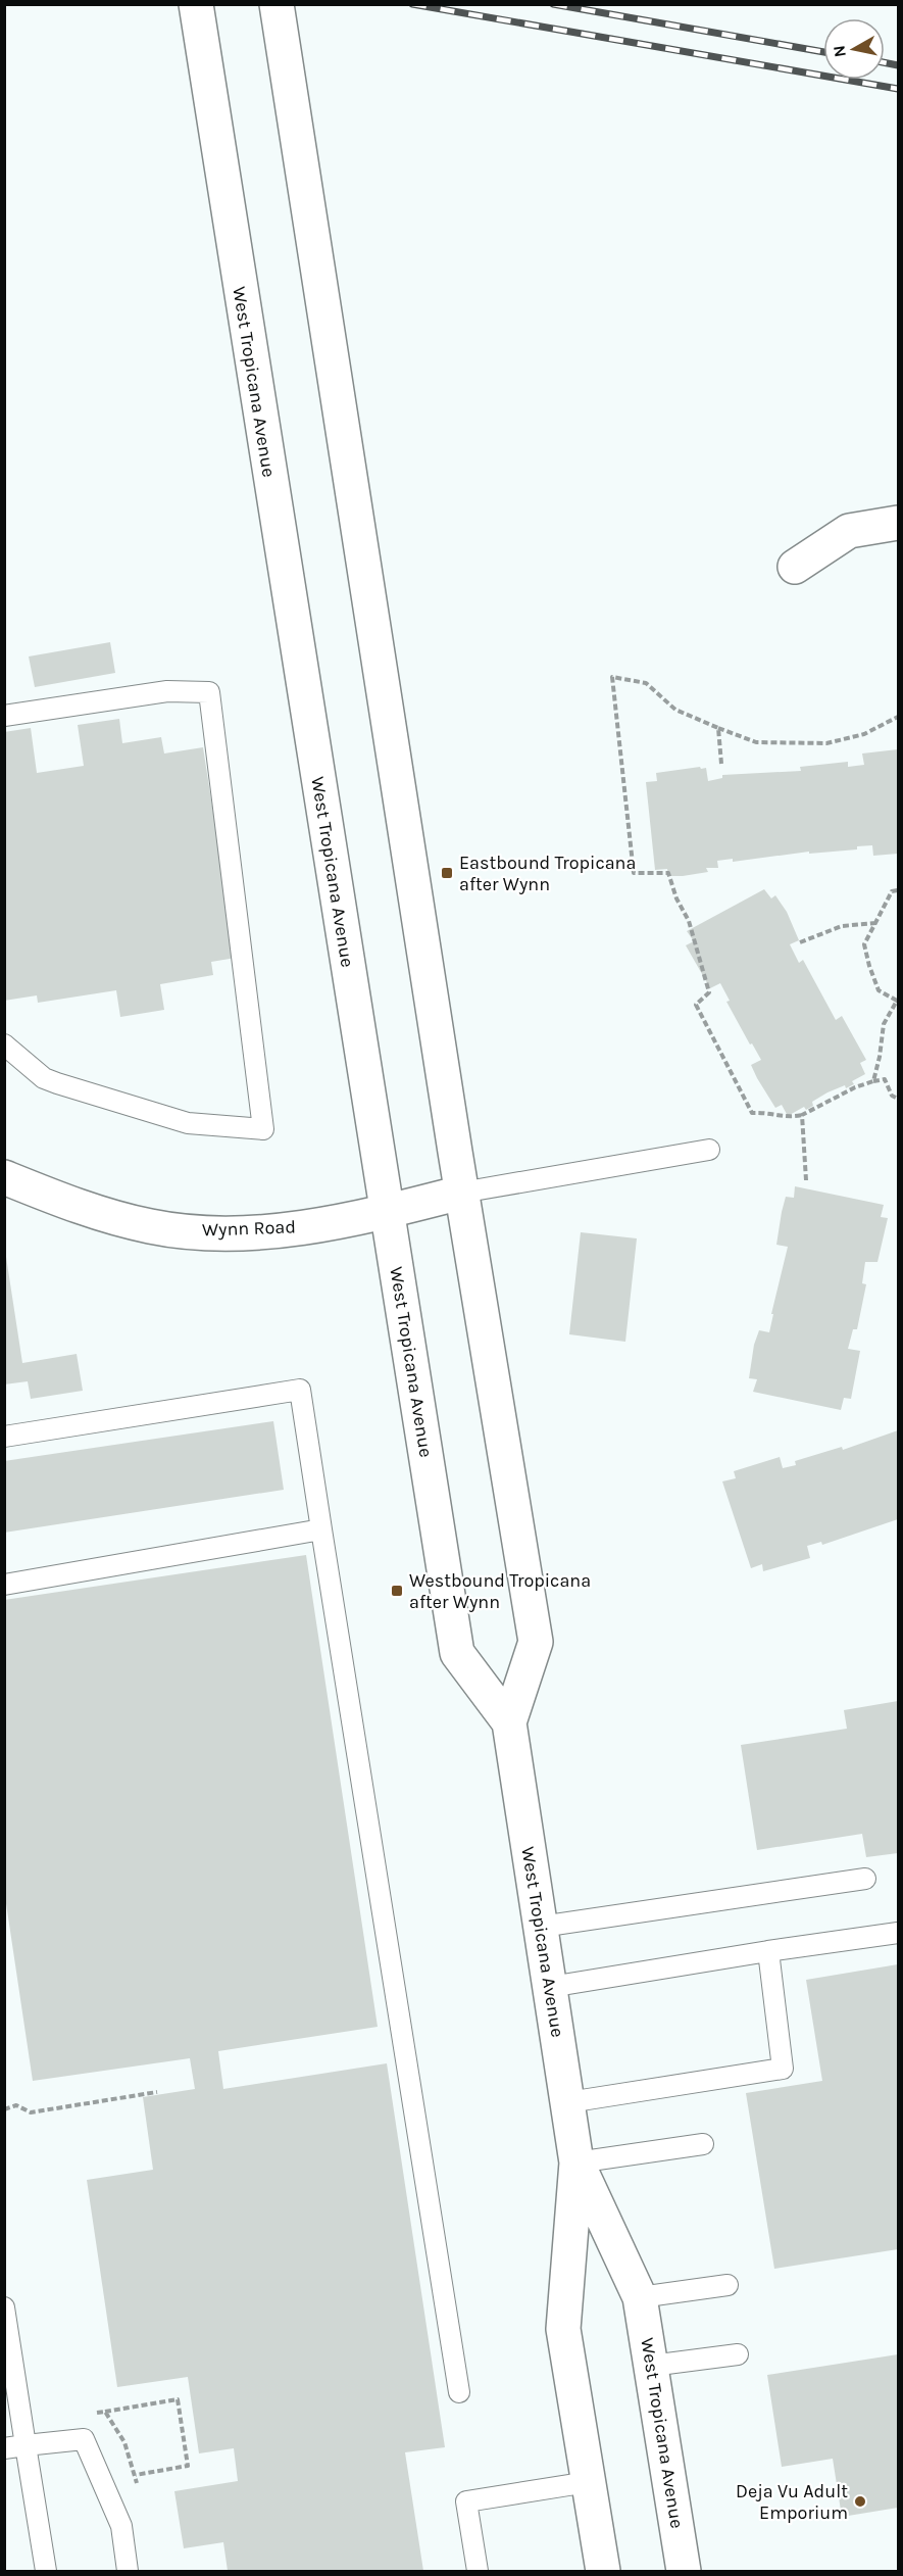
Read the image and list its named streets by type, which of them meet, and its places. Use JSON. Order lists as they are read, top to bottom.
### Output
{
  "streets": {
    "main road": ["West Tropicana Avenue", "Wynn Road"]
  },
  "crossings": [
    ["West Tropicana Avenue", "Wynn Road"]
  ],
  "places": {
    "transit": ["Eastbound Tropicana after Wynn", "Westbound Tropicana after Wynn"],
    "other": ["Deja Vu Adult Emporium"]
  },
  "north": "left"
}
